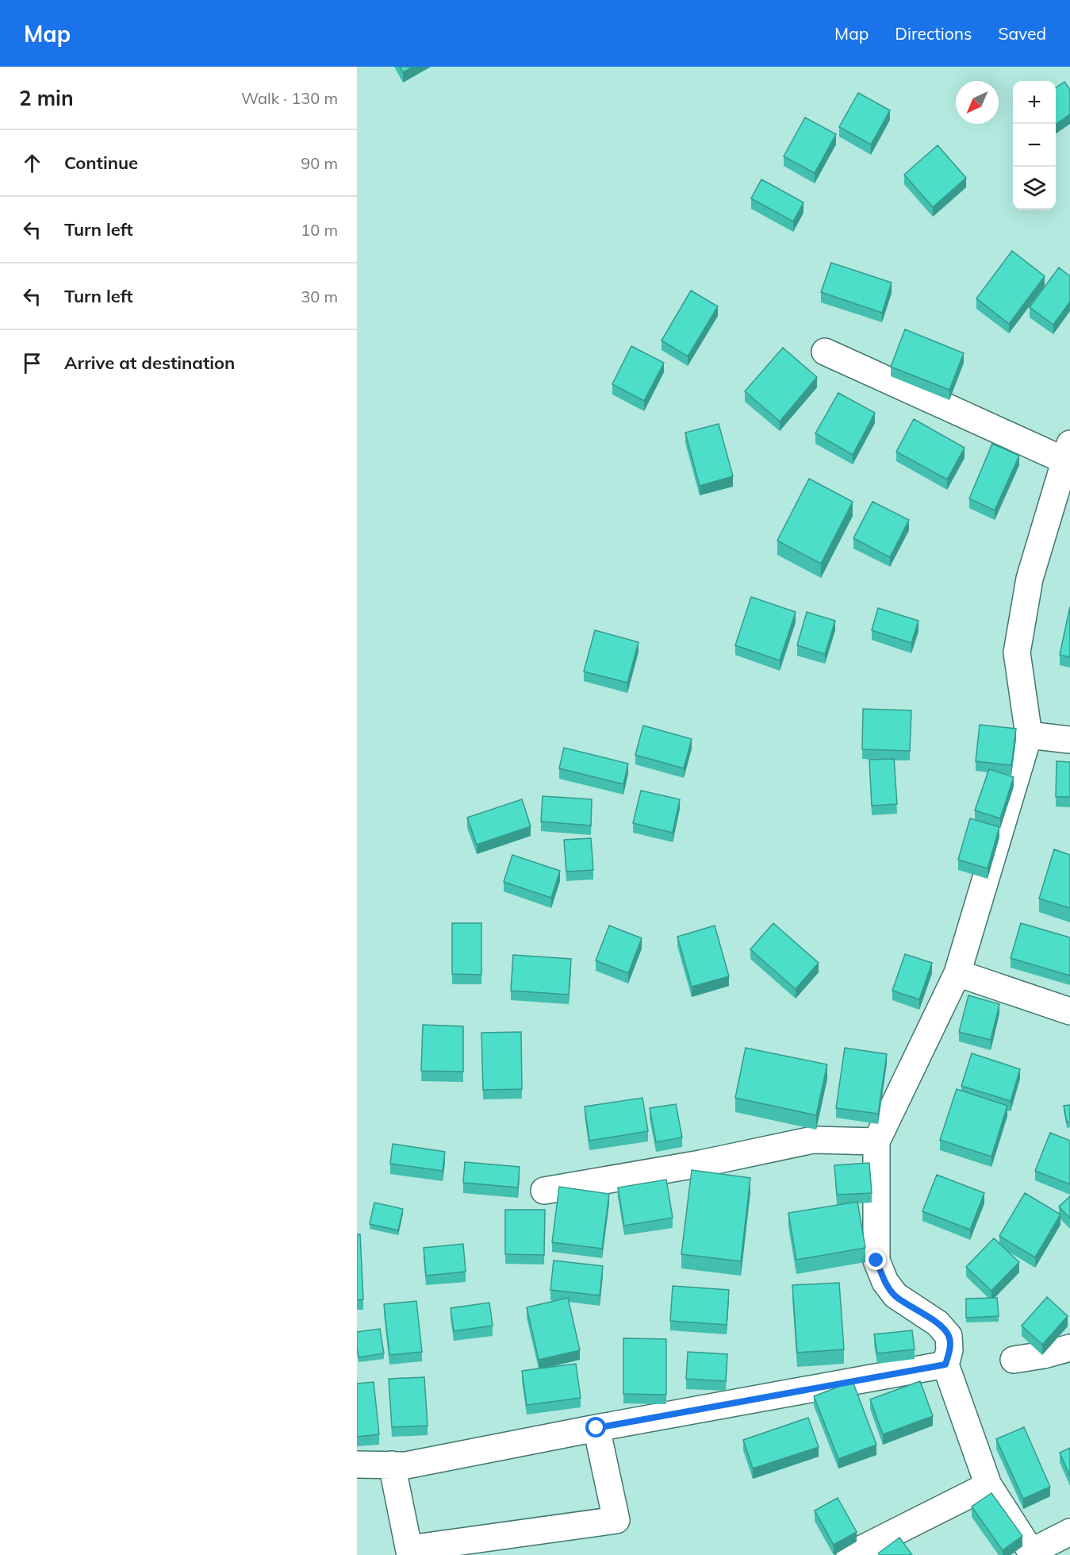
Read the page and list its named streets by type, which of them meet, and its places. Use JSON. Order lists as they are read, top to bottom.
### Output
{
  "north": "bottom left",
  "page": {
    "header": "Map",
    "nav": ["Map", "Directions", "Saved"],
    "heading": ["2 min", "Walk · 130 m"],
    "map_buttons": ["+", "−"],
    "list": [
      ["Continue", "90 m"],
      ["Turn left", "10 m"],
      ["Turn left", "30 m"],
      "Arrive at destination"
    ]
  }
}
